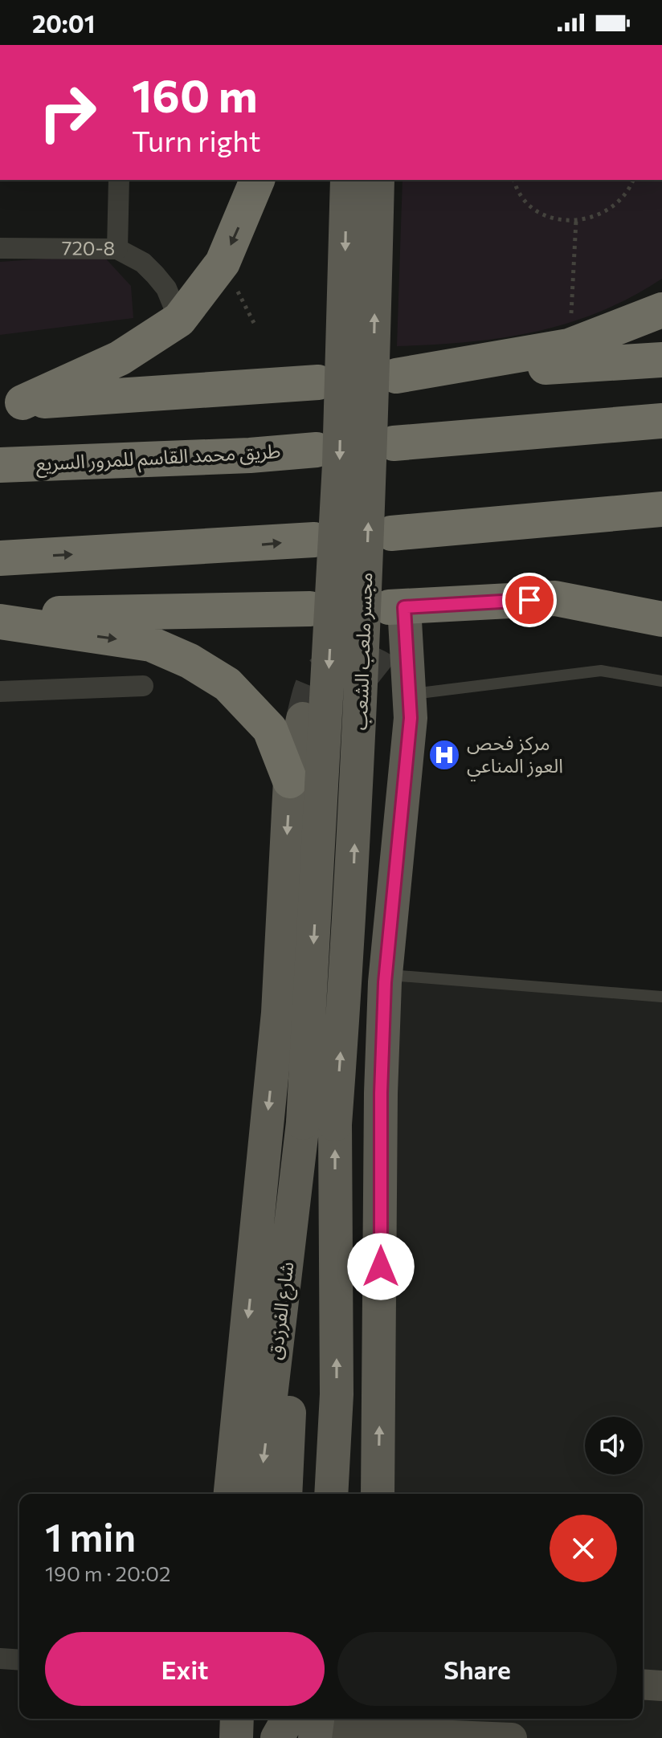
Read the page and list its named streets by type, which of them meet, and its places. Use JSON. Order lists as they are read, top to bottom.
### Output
{
  "streets": {
    "highway": ["طريق محمد القاسم للمرور السريع"],
    "main road": ["مجسر ملعب الشعب", "شارع الفرزدق"],
    "street": ["720-8"]
  },
  "crossings": [
    ["مجسر ملعب الشعب", "شارع الفرزدق"]
  ],
  "places": {
    "hospital": ["مركز فحص العوز المناعي"]
  },
  "page": {
    "status": "20:01",
    "turn": ["160 m", "Turn right"],
    "heading": ["1 min", "190 m · 20:02"],
    "buttons": ["Exit", "Share"]
  }
}
